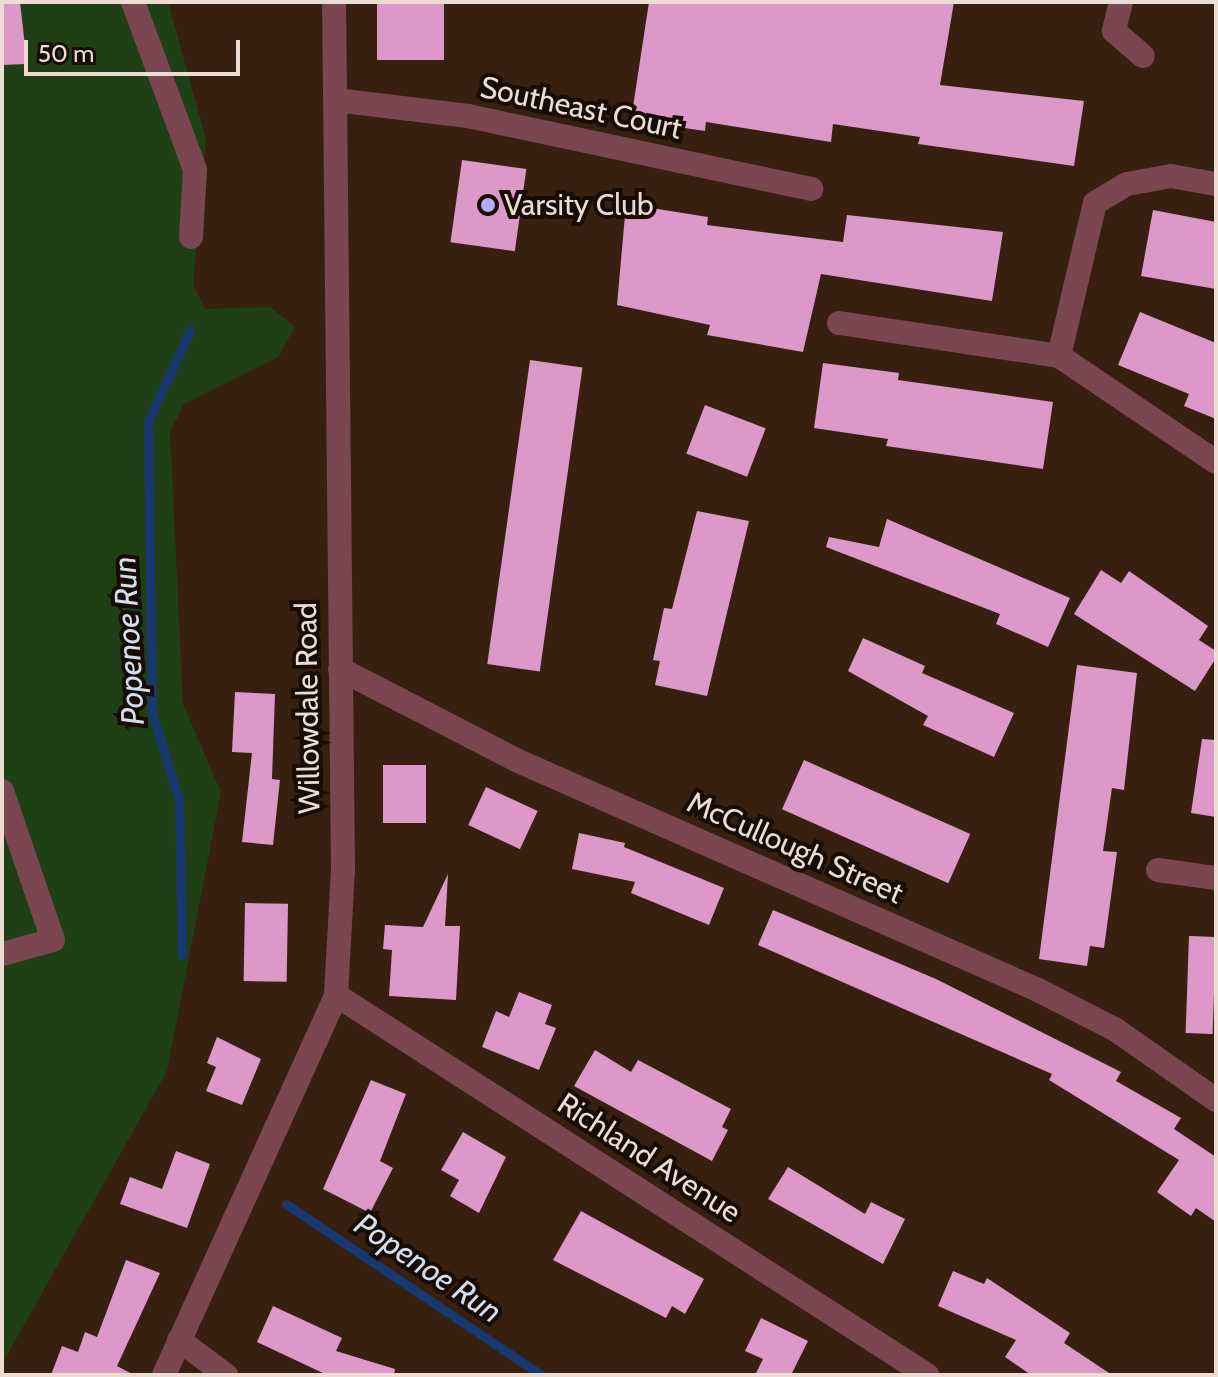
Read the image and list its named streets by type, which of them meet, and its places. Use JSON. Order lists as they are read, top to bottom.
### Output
{
  "streets": {
    "street": [
      "Southeast Court",
      "Willowdale Road",
      "McCullough Street",
      "Richland Avenue"
    ]
  },
  "crossings": [
    ["Southeast Court", "Willowdale Road"],
    ["Willowdale Road", "McCullough Street"],
    ["Willowdale Road", "Richland Avenue"]
  ],
  "water": ["Popenoe Run"],
  "places": ["Varsity Club"],
  "scale_bar": "50 m"
}
